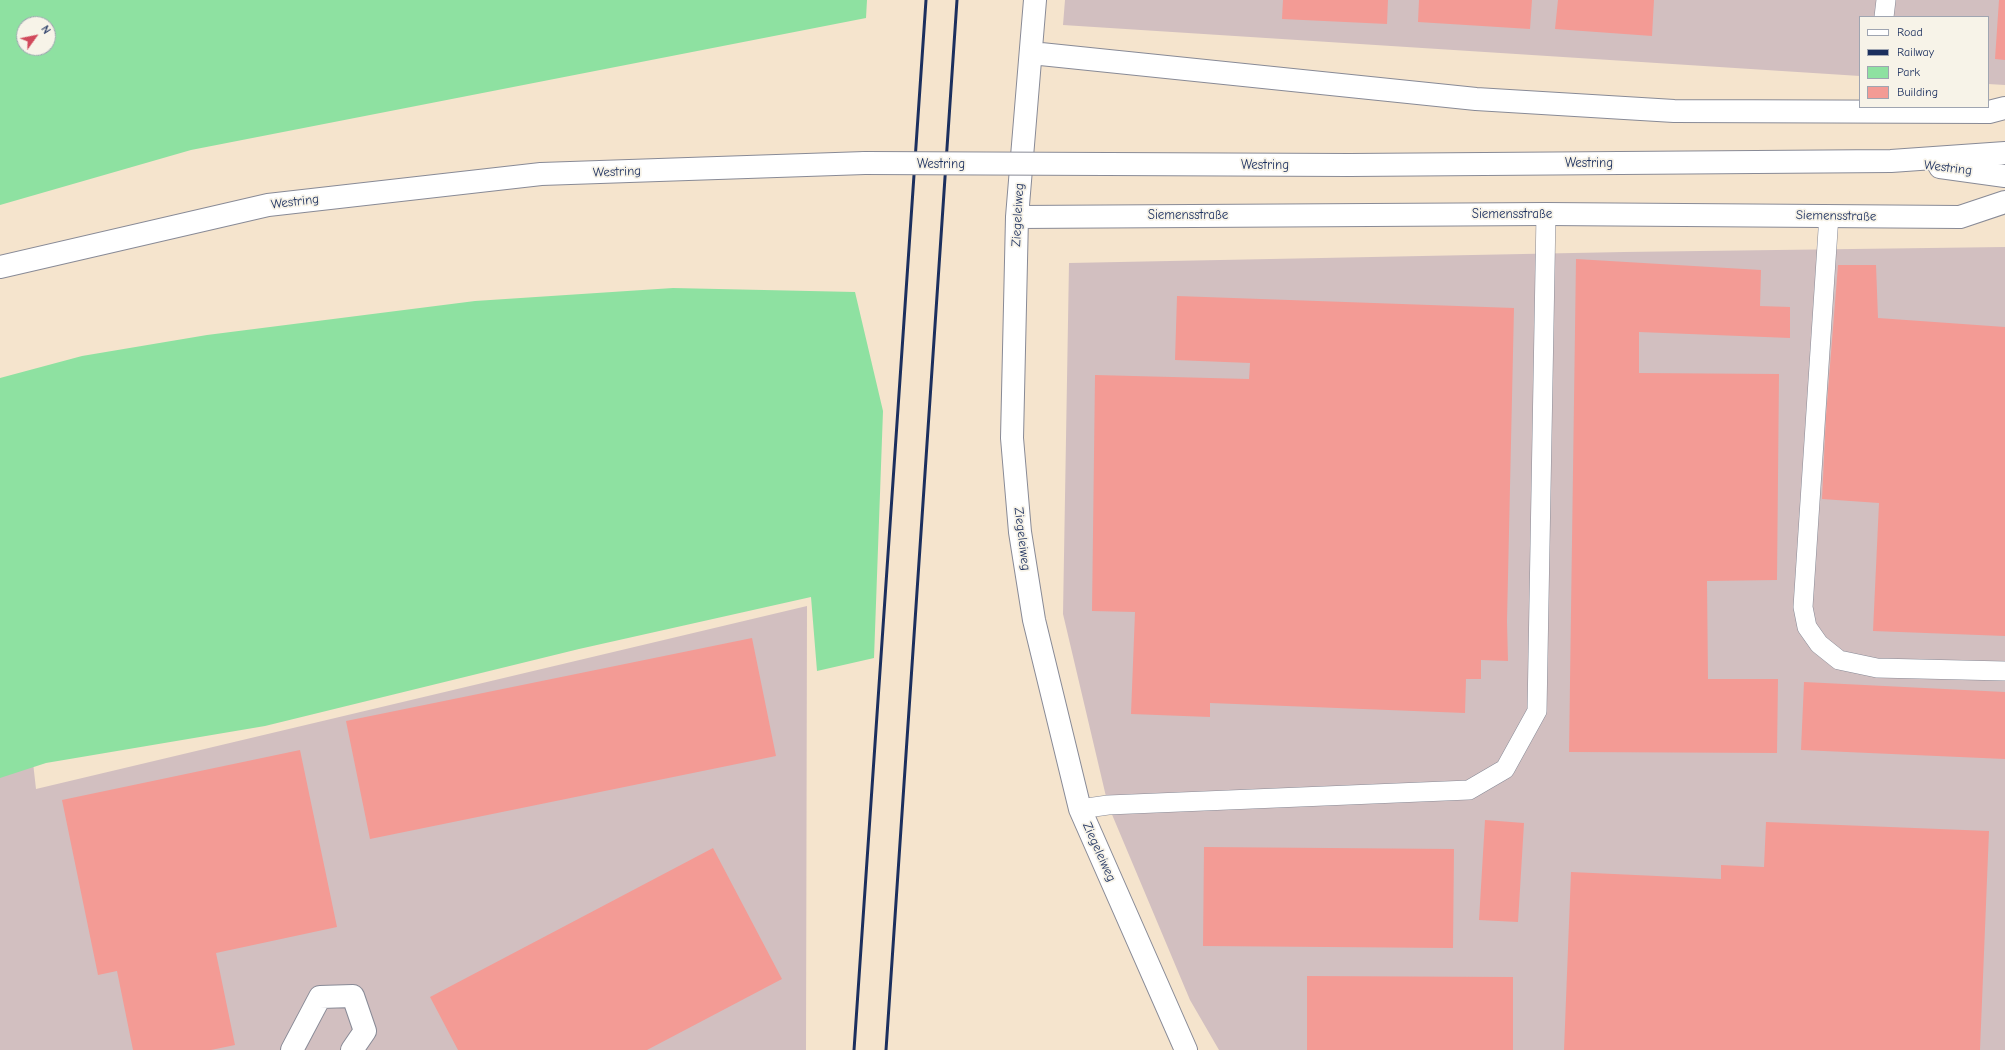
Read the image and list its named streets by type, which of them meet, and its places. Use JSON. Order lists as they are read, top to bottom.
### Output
{
  "streets": {
    "street": ["Westring", "Siemensstraße", "Ziegeleiweg"]
  },
  "crossings": [
    ["Siemensstraße", "Ziegeleiweg"]
  ],
  "legend": [
    "Road",
    "Railway",
    "Park",
    "Building"
  ],
  "north": "top right"
}
